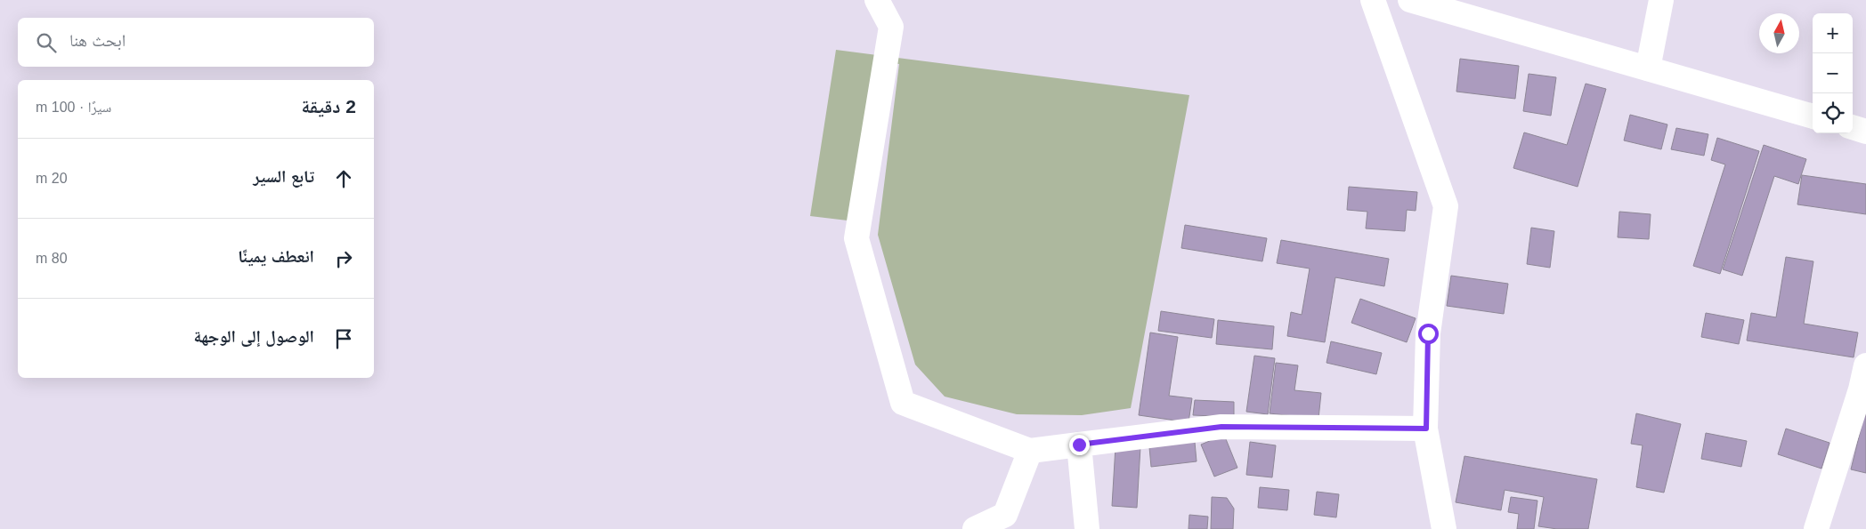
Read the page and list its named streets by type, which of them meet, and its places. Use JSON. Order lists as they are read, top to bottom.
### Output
{
  "north": "top",
  "page": {
    "map_buttons": ["+", "−"],
    "search": "ابحث هنا",
    "heading": ["2 دقيقة", "سيرًا · 100 m"],
    "list": [
      ["تابع السير", "20 m"],
      ["انعطف يمينًا", "80 m"],
      "الوصول إلى الوجهة"
    ]
  }
}
